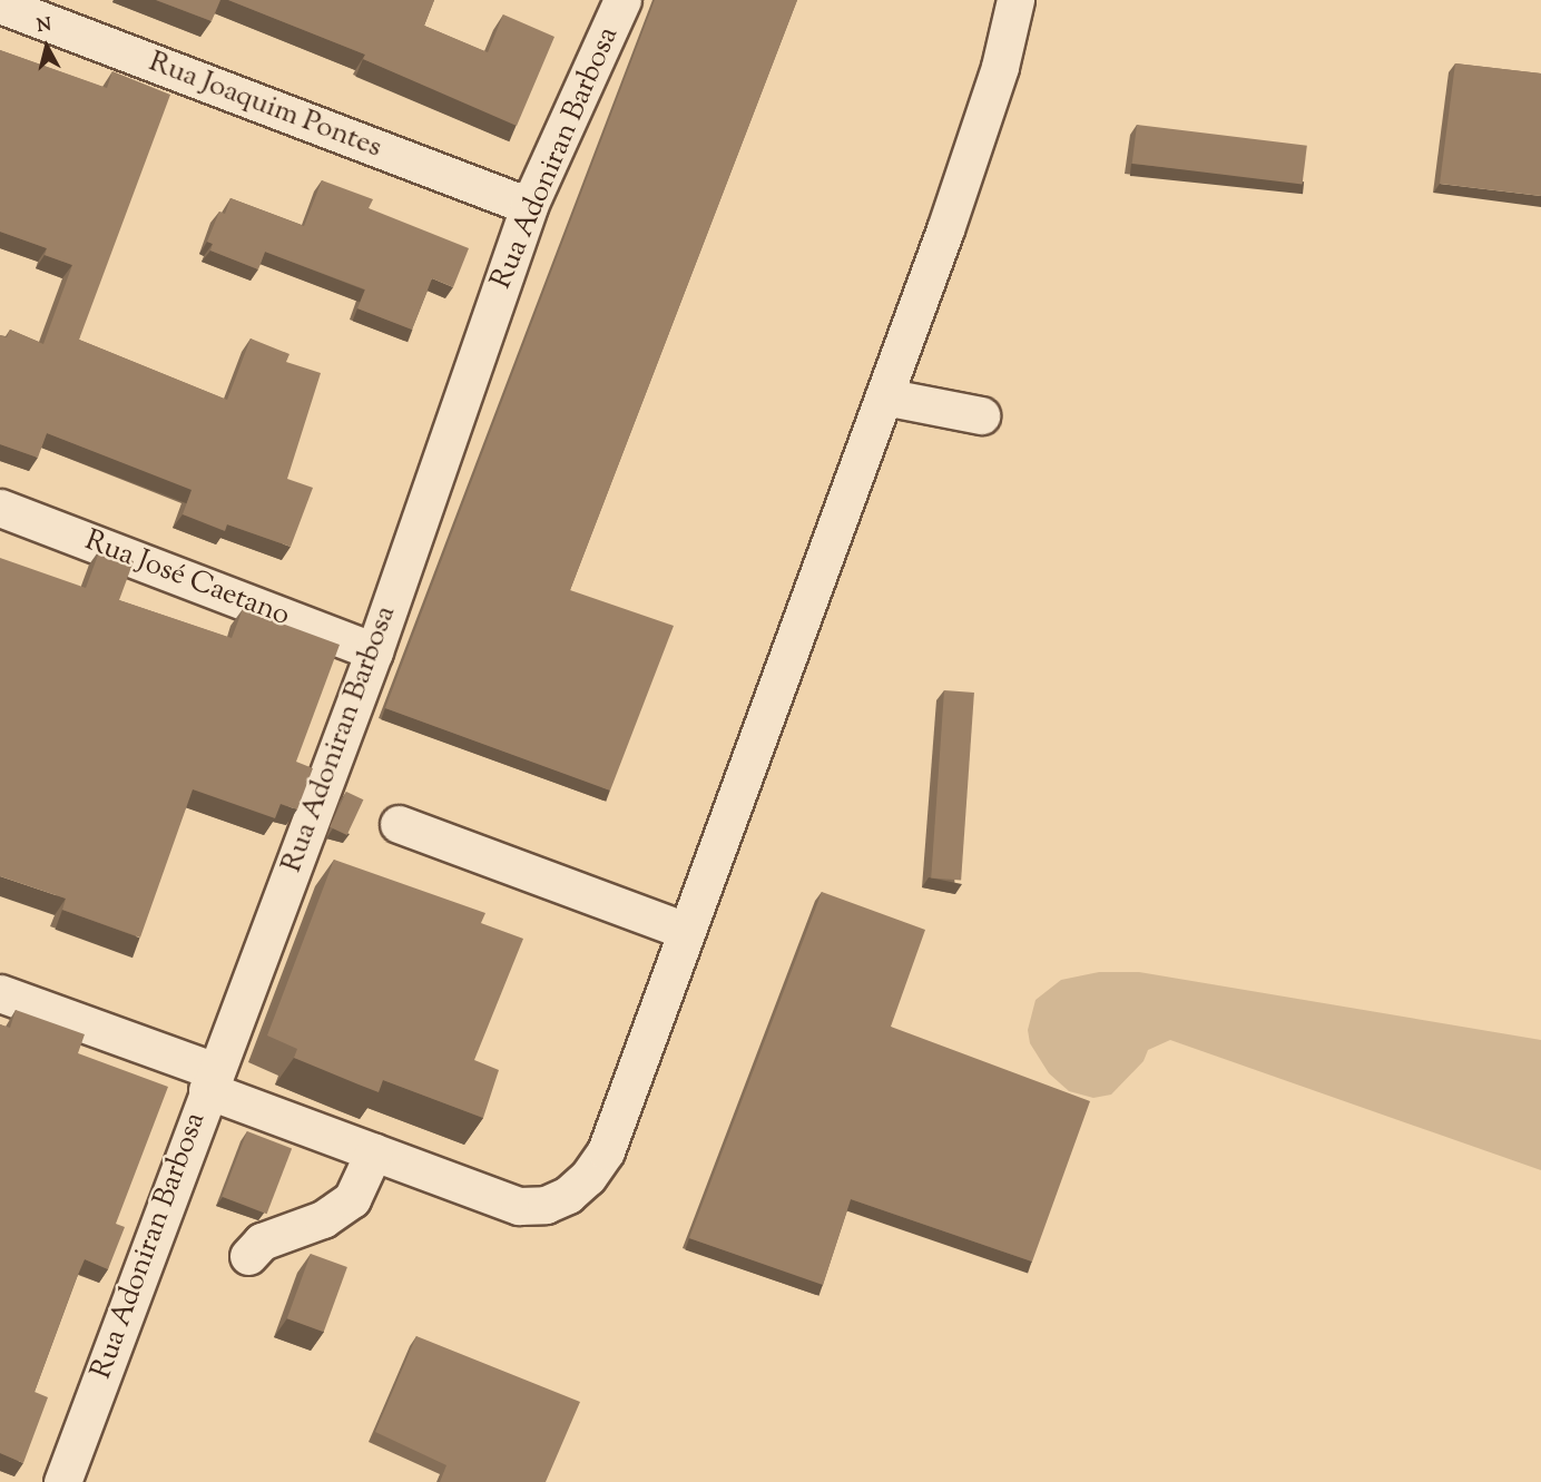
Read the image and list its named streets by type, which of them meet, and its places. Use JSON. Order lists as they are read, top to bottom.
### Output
{
  "streets": {
    "street": ["Rua Joaquim Pontes", "Rua Adoniran Barbosa", "Rua José Caetano"]
  },
  "crossings": [
    ["Rua Joaquim Pontes", "Rua Adoniran Barbosa"],
    ["Rua Adoniran Barbosa", "Rua José Caetano"]
  ],
  "north": "top"
}
